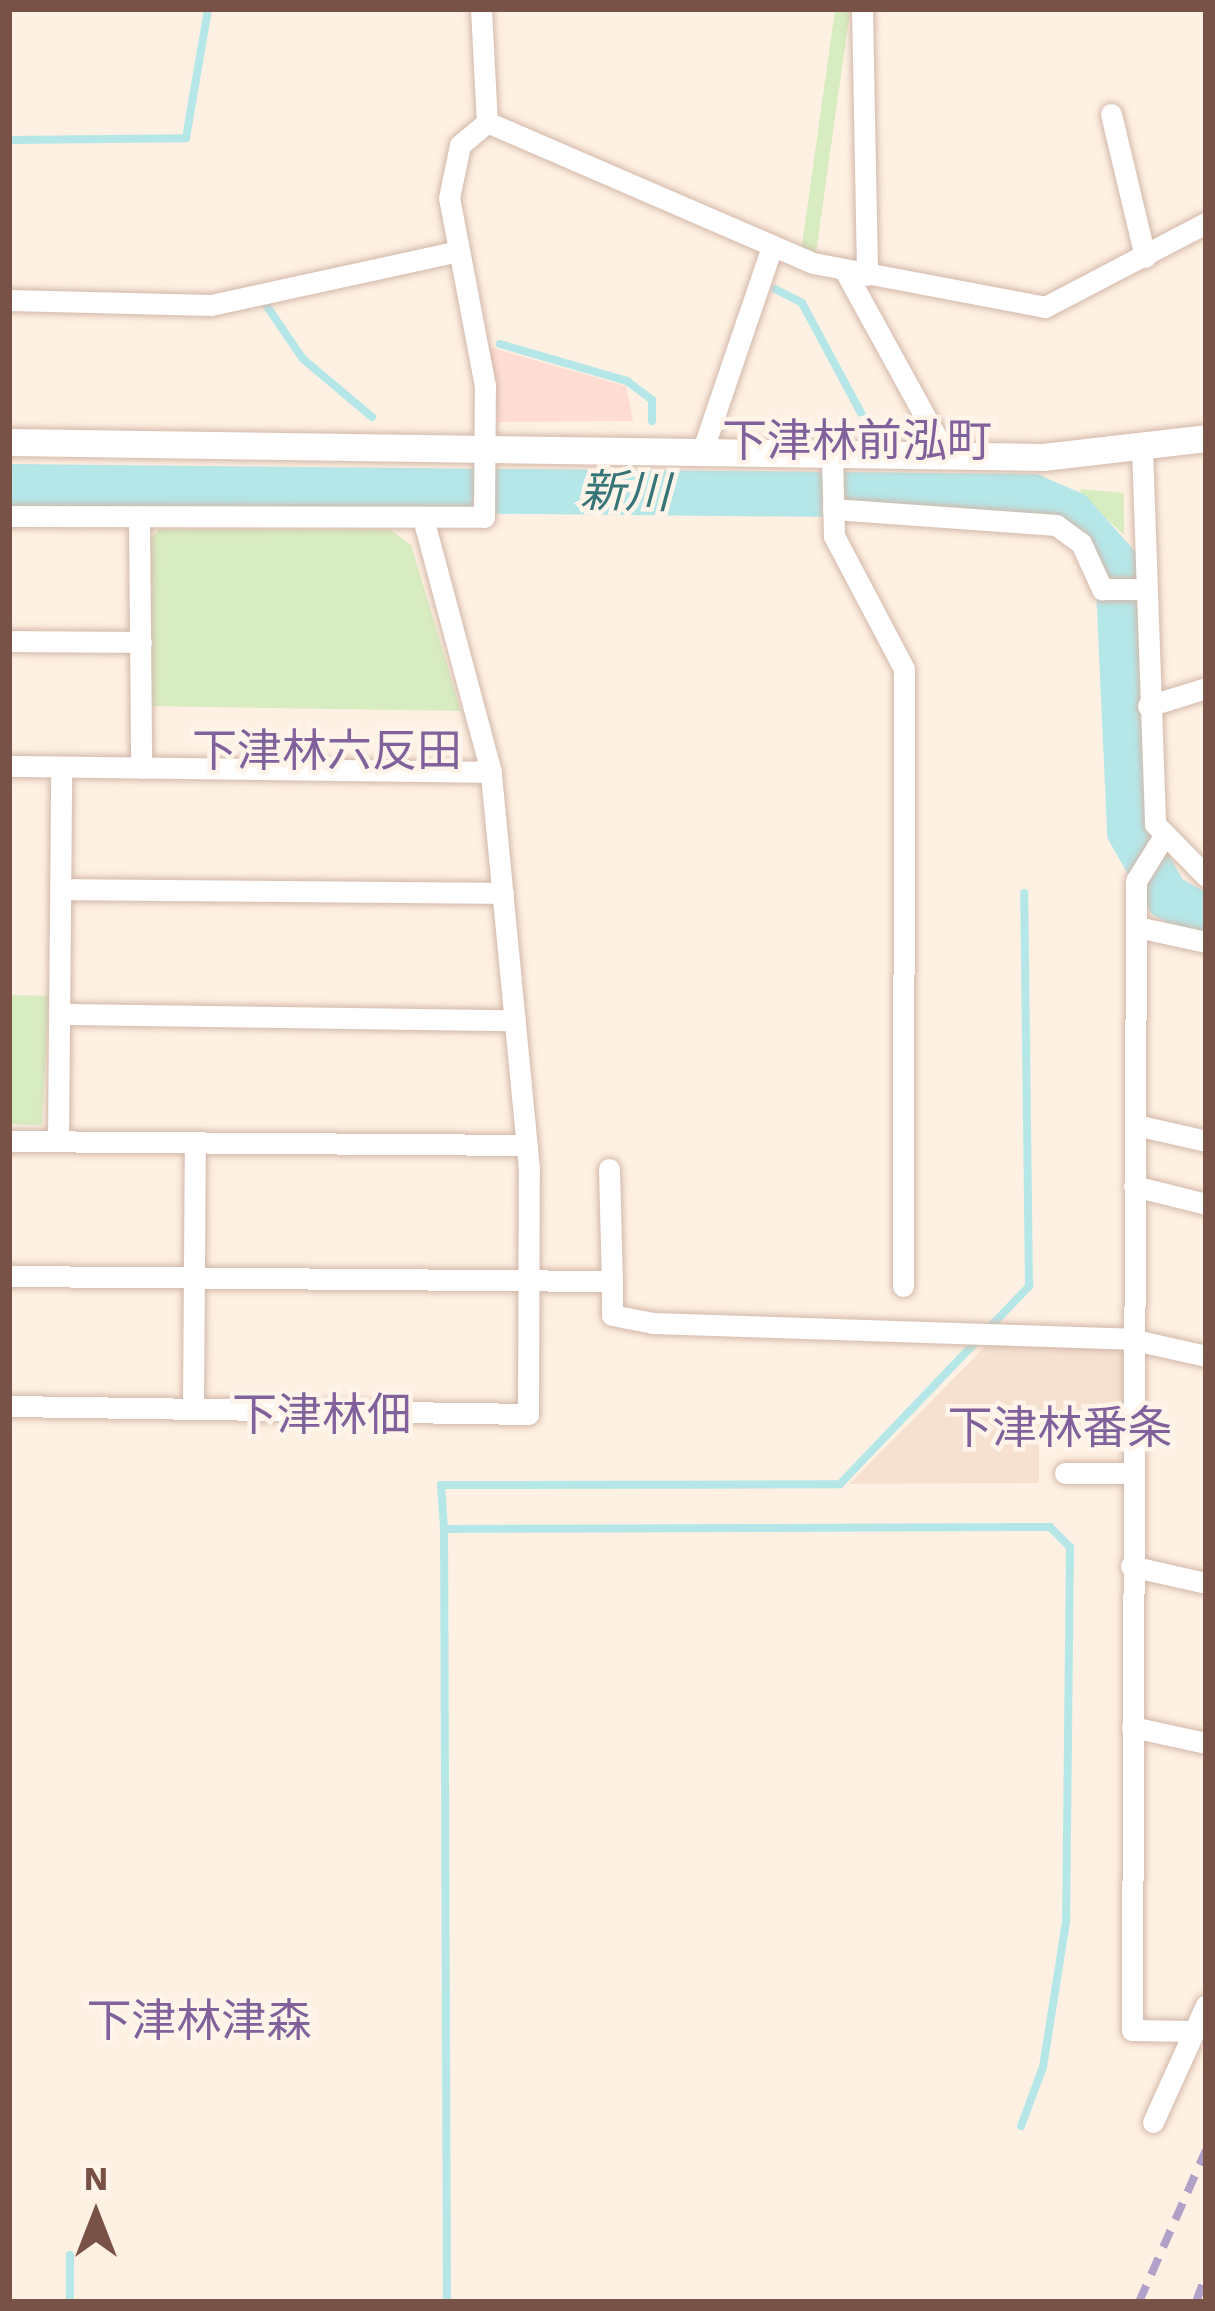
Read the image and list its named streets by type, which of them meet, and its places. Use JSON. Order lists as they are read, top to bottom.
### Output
{
  "districts": [
    "下津林前泓町",
    "下津林六反田",
    "下津林佃",
    "下津林番条",
    "下津林津森"
  ],
  "water": ["新川"],
  "north": "top"
}
